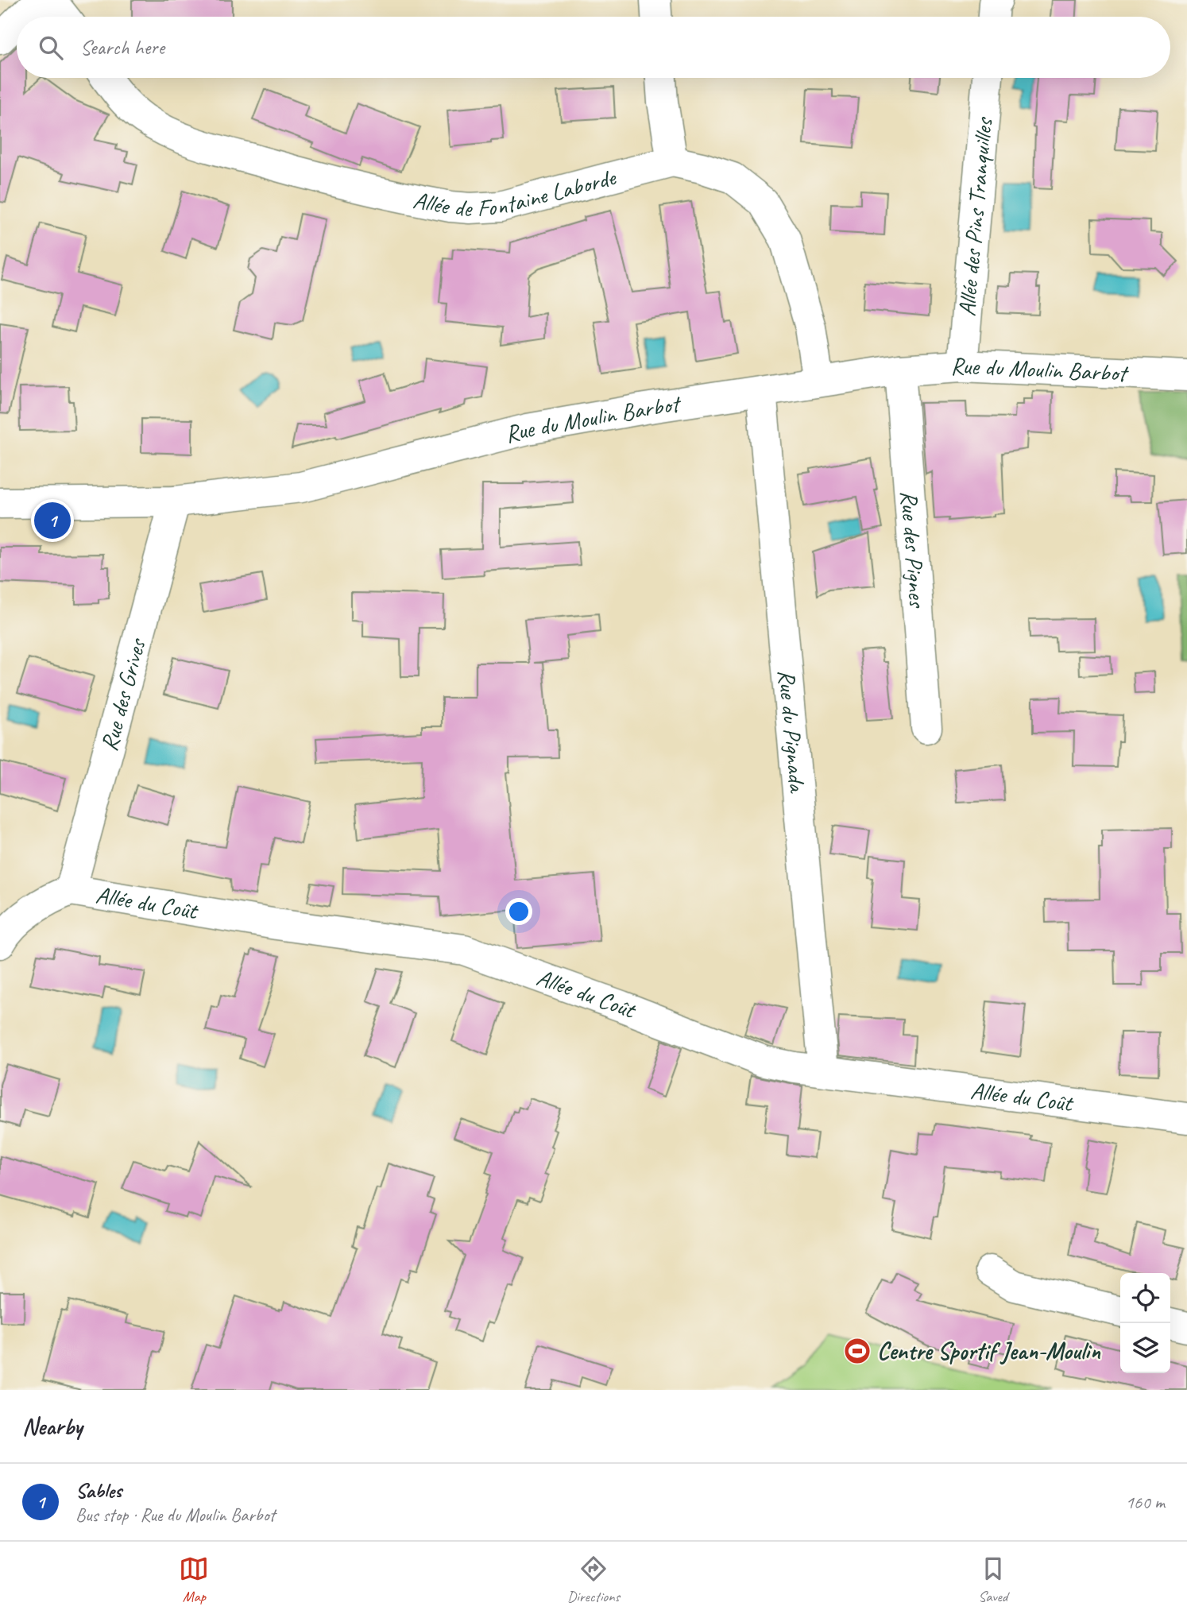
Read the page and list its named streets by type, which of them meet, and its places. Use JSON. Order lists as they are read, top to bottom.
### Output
{
  "streets": {
    "street": [
      "Allée de Fontaine Laborde",
      "Allée des Pins Tranquilles",
      "Rue du Moulin Barbot",
      "Rue des Pignes",
      "Rue des Grives",
      "Rue du Pignada",
      "Allée du Coût"
    ]
  },
  "crossings": [
    ["Allée de Fontaine Laborde", "Rue du Moulin Barbot"],
    ["Allée des Pins Tranquilles", "Rue du Moulin Barbot"],
    ["Rue du Moulin Barbot", "Rue des Pignes"],
    ["Rue du Moulin Barbot", "Rue des Grives"],
    ["Rue du Moulin Barbot", "Rue du Pignada"],
    ["Rue des Grives", "Allée du Coût"],
    ["Rue du Pignada", "Allée du Coût"]
  ],
  "places": {
    "sports": ["Centre Sportif Jean-Moulin"]
  },
  "page": {
    "search": "Search here",
    "pins": "1",
    "heading": "Nearby",
    "list": [
      {
        "mark": "1",
        "name": "Sables",
        "note": "Bus stop · Rue du Moulin Barbot",
        "value": "160 m"
      }
    ],
    "nav": ["Map", "Directions", "Saved"]
  }
}
